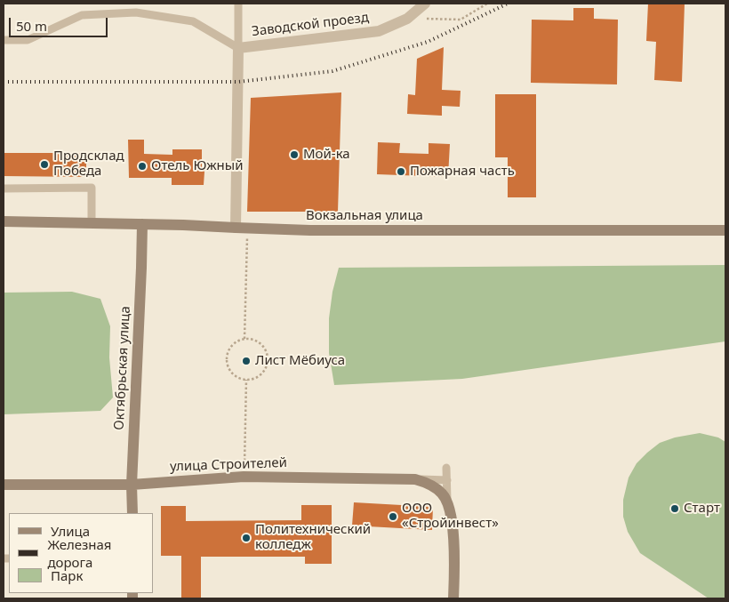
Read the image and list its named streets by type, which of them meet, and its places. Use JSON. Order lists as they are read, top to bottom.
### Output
{
  "streets": {
    "street": [
      "Заводской проезд",
      "Вокзальная улица",
      "Октябрьская улица",
      "улица Строителей"
    ]
  },
  "crossings": [
    ["Заводской проезд", "Вокзальная улица"],
    ["Вокзальная улица", "Октябрьская улица"],
    ["Октябрьская улица", "улица Строителей"]
  ],
  "places": [
    "Мой-ка",
    "Продсклад Победа",
    "Отель Южный",
    "Пожарная часть",
    "Лист Мёбиуса",
    "Старт",
    "ООО «Стройинвест»",
    "Политехнический колледж"
  ],
  "legend": ["Улица", "Железная дорога", "Парк"],
  "scale_bar": "50 m"
}
